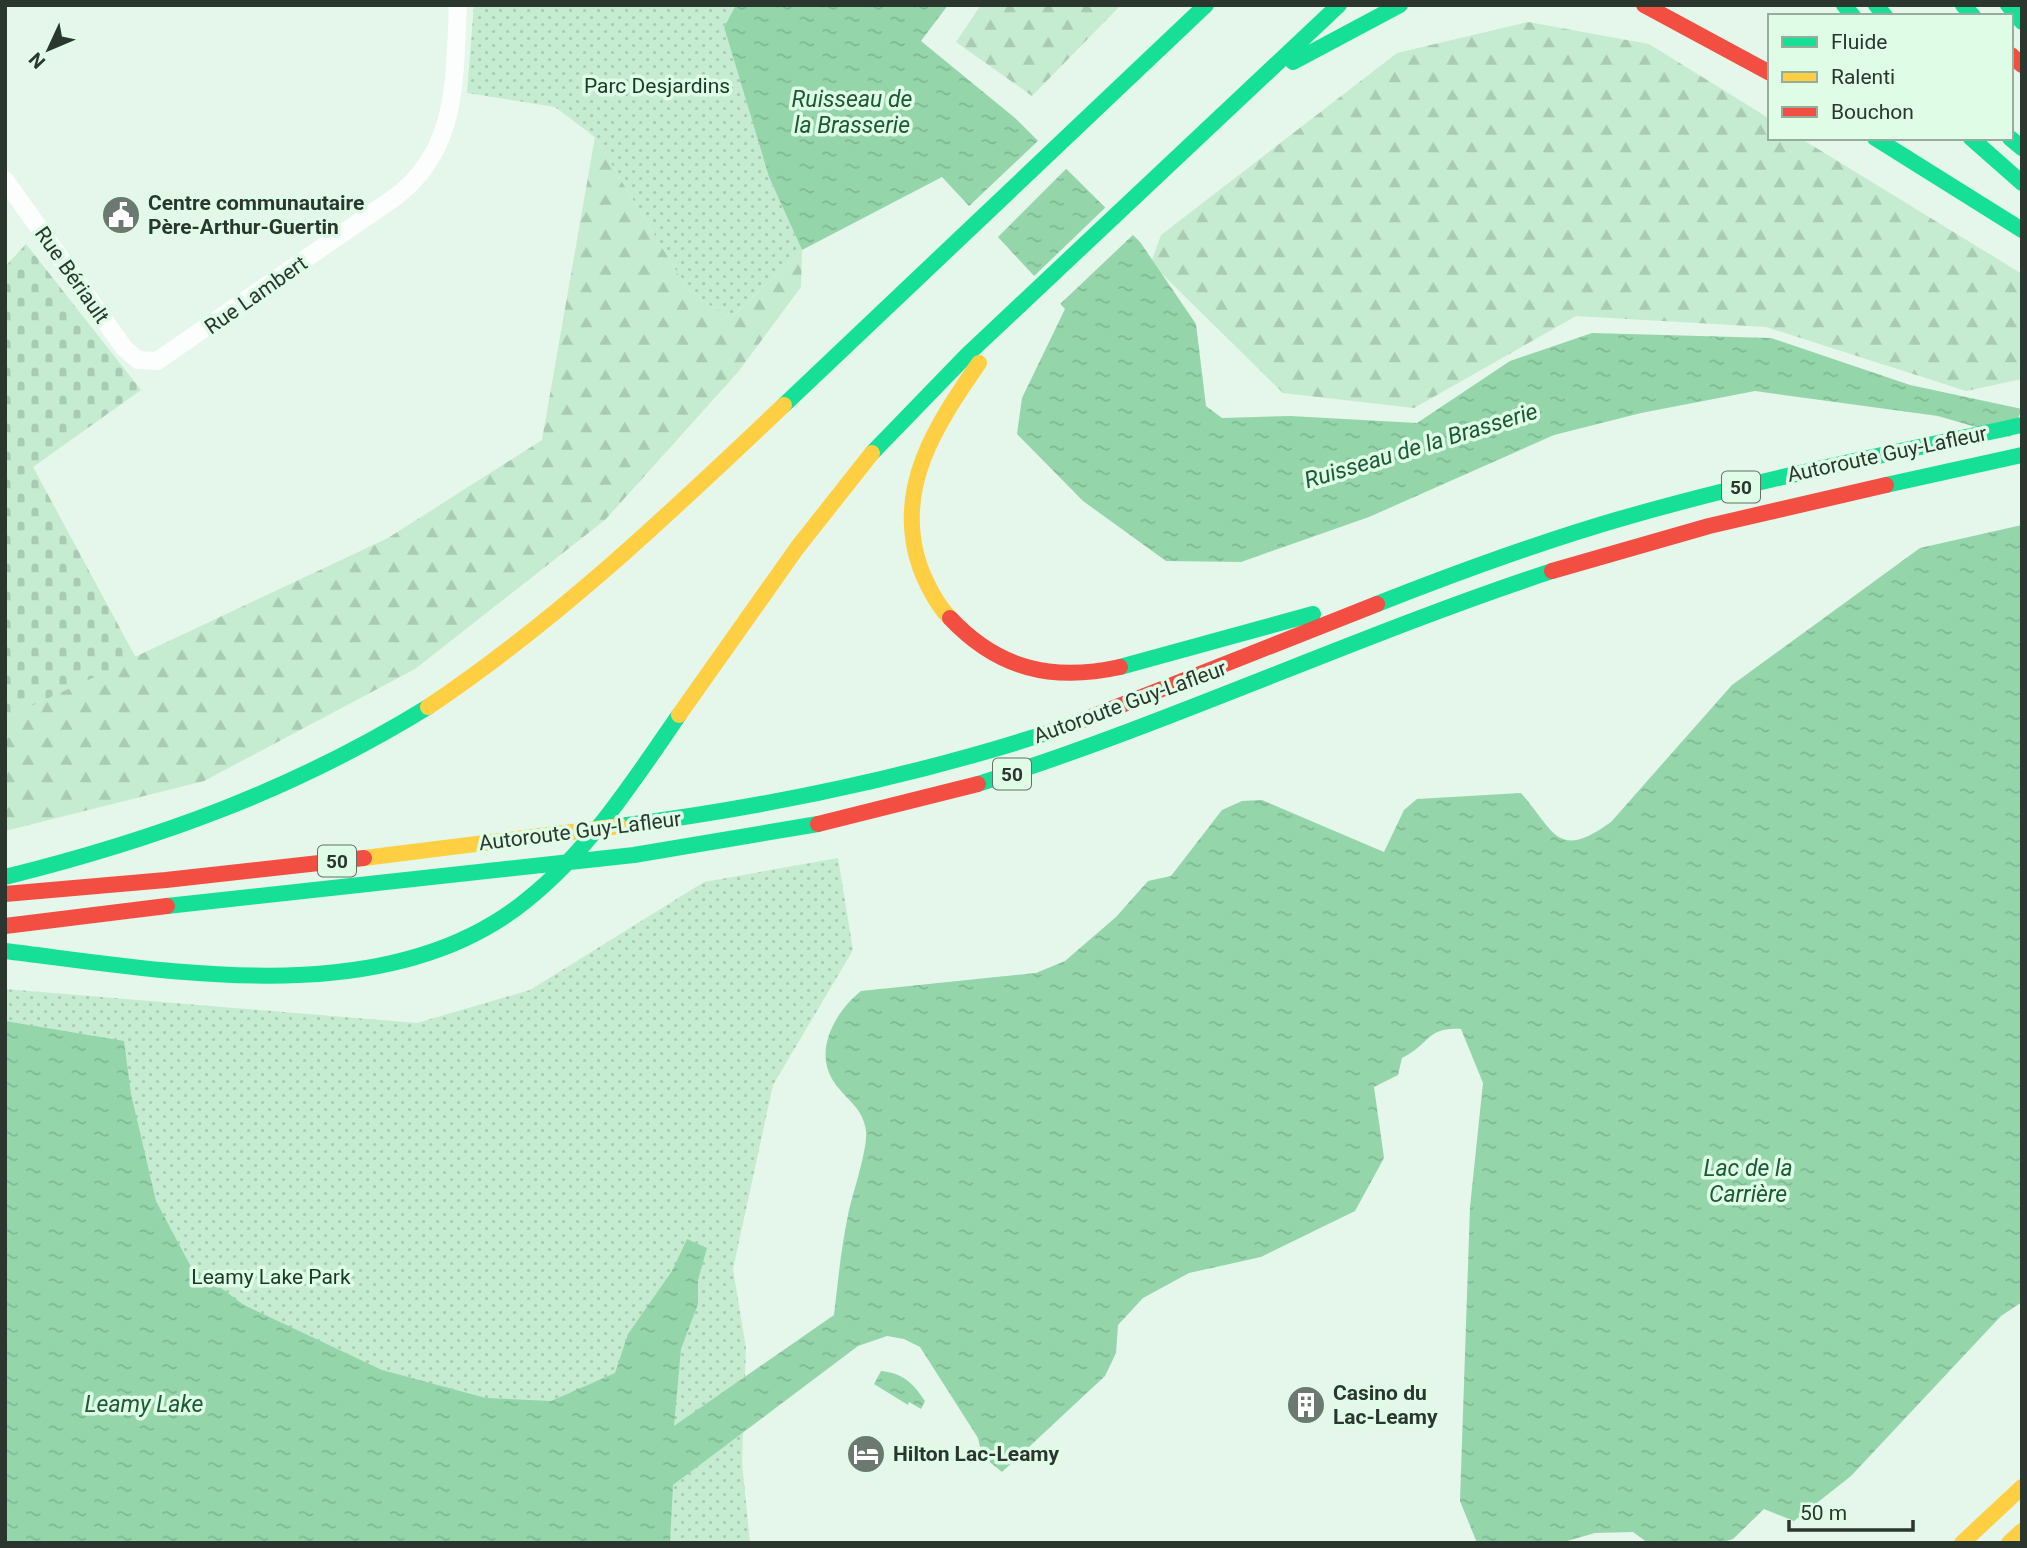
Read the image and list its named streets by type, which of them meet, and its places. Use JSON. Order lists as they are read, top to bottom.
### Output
{
  "streets": {
    "main road": ["Autoroute Guy-Lafleur", "50"],
    "street": ["Rue Bériault", "Rue Lambert"]
  },
  "crossings": [
    ["Rue Bériault", "Rue Lambert"]
  ],
  "water": ["Ruisseau de la Brasserie", "Lac de la Carrière", "Leamy Lake"],
  "parks": ["Parc Desjardins", "Leamy Lake Park"],
  "places": {
    "public building": ["Centre communautaire Père-Arthur-Guertin"],
    "building": ["Casino du Lac-Leamy"],
    "hotel": ["Hilton Lac-Leamy"]
  },
  "legend": ["Fluide", "Ralenti", "Bouchon"],
  "scale_bar": "50 m",
  "north": "bottom left"
}
